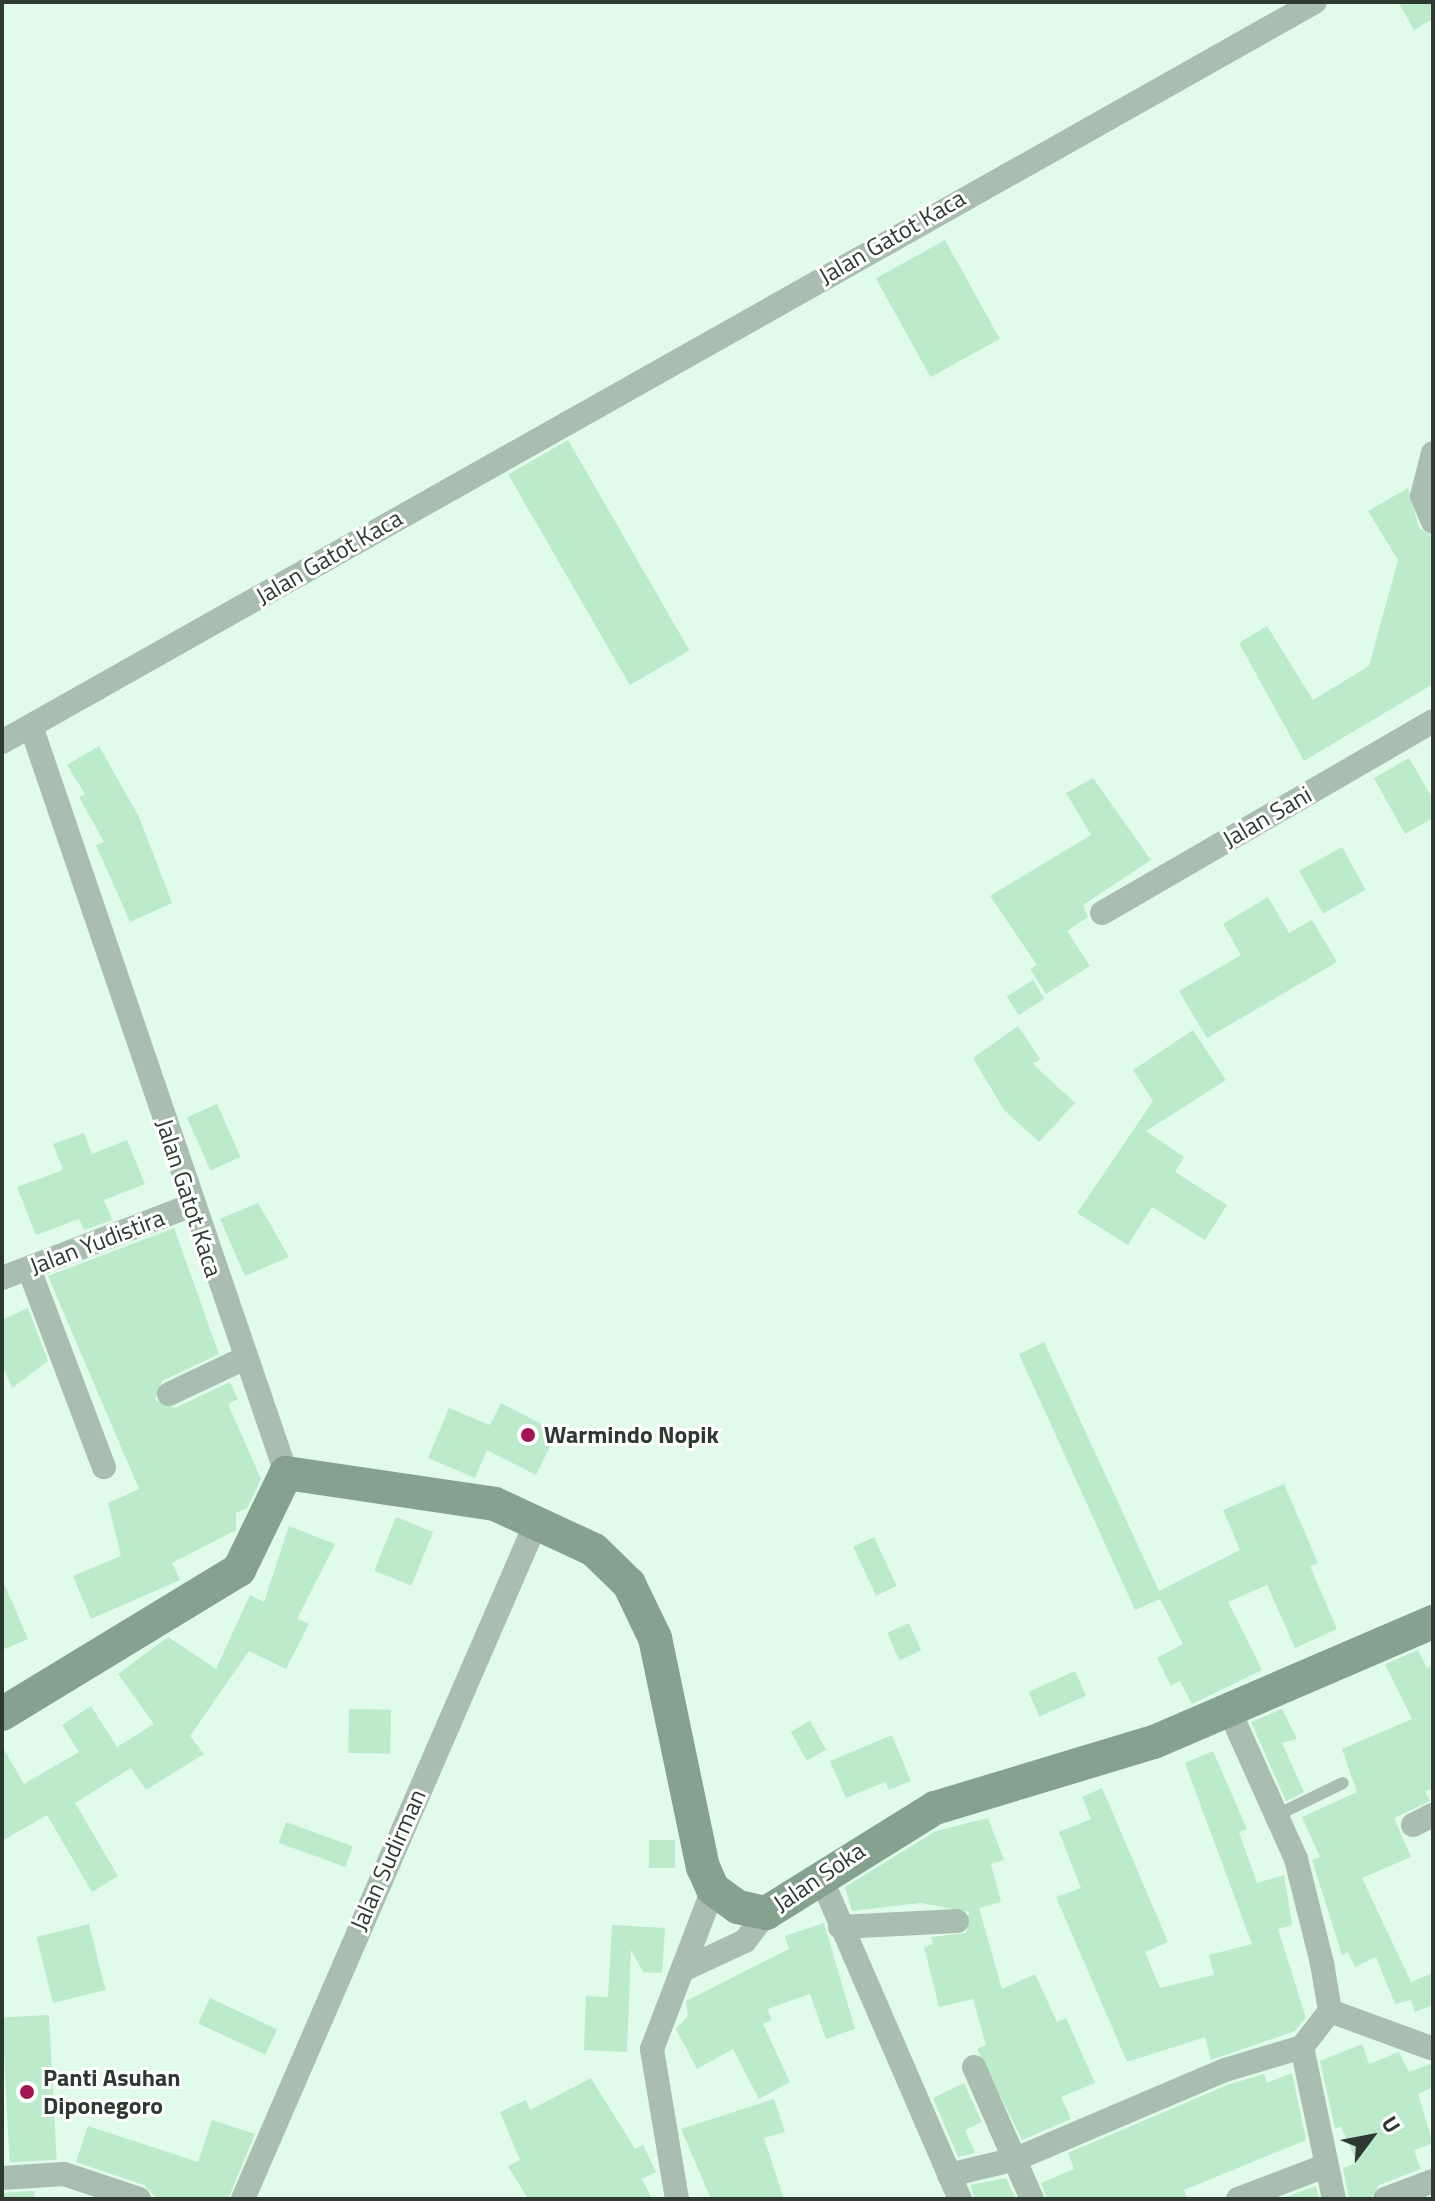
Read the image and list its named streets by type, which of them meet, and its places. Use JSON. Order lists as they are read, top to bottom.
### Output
{
  "streets": {
    "street": [
      "Jalan Gatot Kaca",
      "Jalan Sani",
      "Jalan Yudistira",
      "Jalan Sudirman",
      "Jalan Soka"
    ]
  },
  "crossings": [
    ["Jalan Gatot Kaca", "Jalan Yudistira"]
  ],
  "places": ["Warmindo Nopik", "Panti Asuhan Diponegoro"],
  "north": "top right"
}
